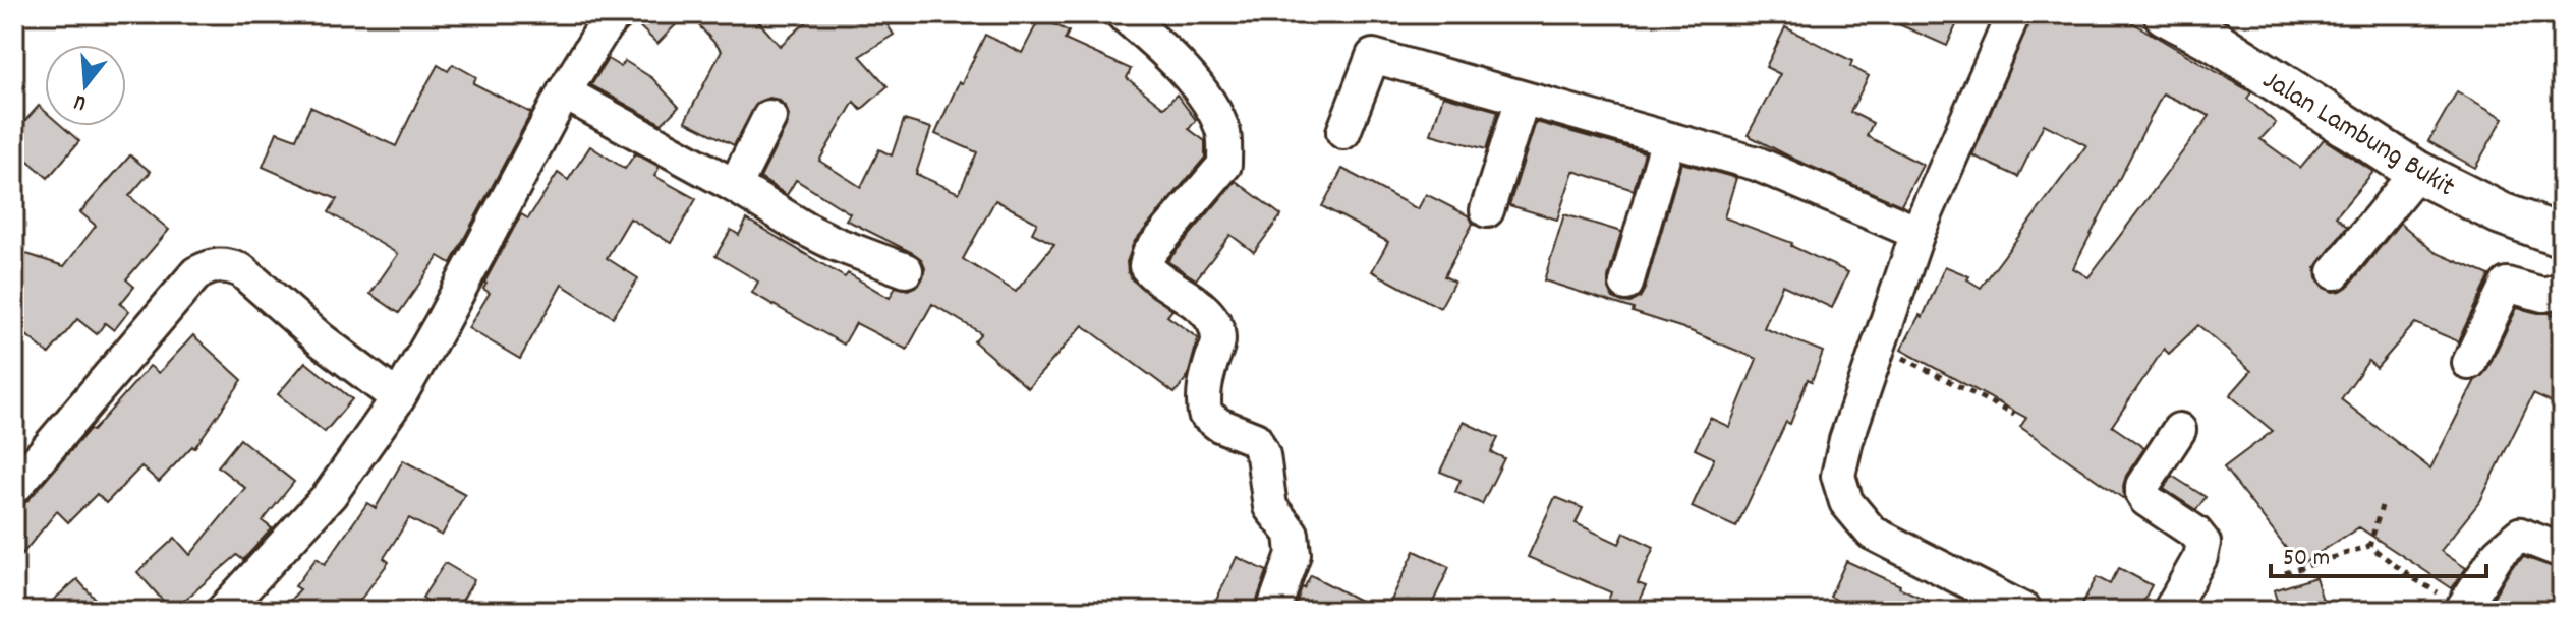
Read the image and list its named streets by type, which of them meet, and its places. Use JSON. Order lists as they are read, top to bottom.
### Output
{
  "streets": {
    "street": ["Jalan Lambung Bukit"]
  },
  "scale_bar": "50 m",
  "north": "bottom"
}
